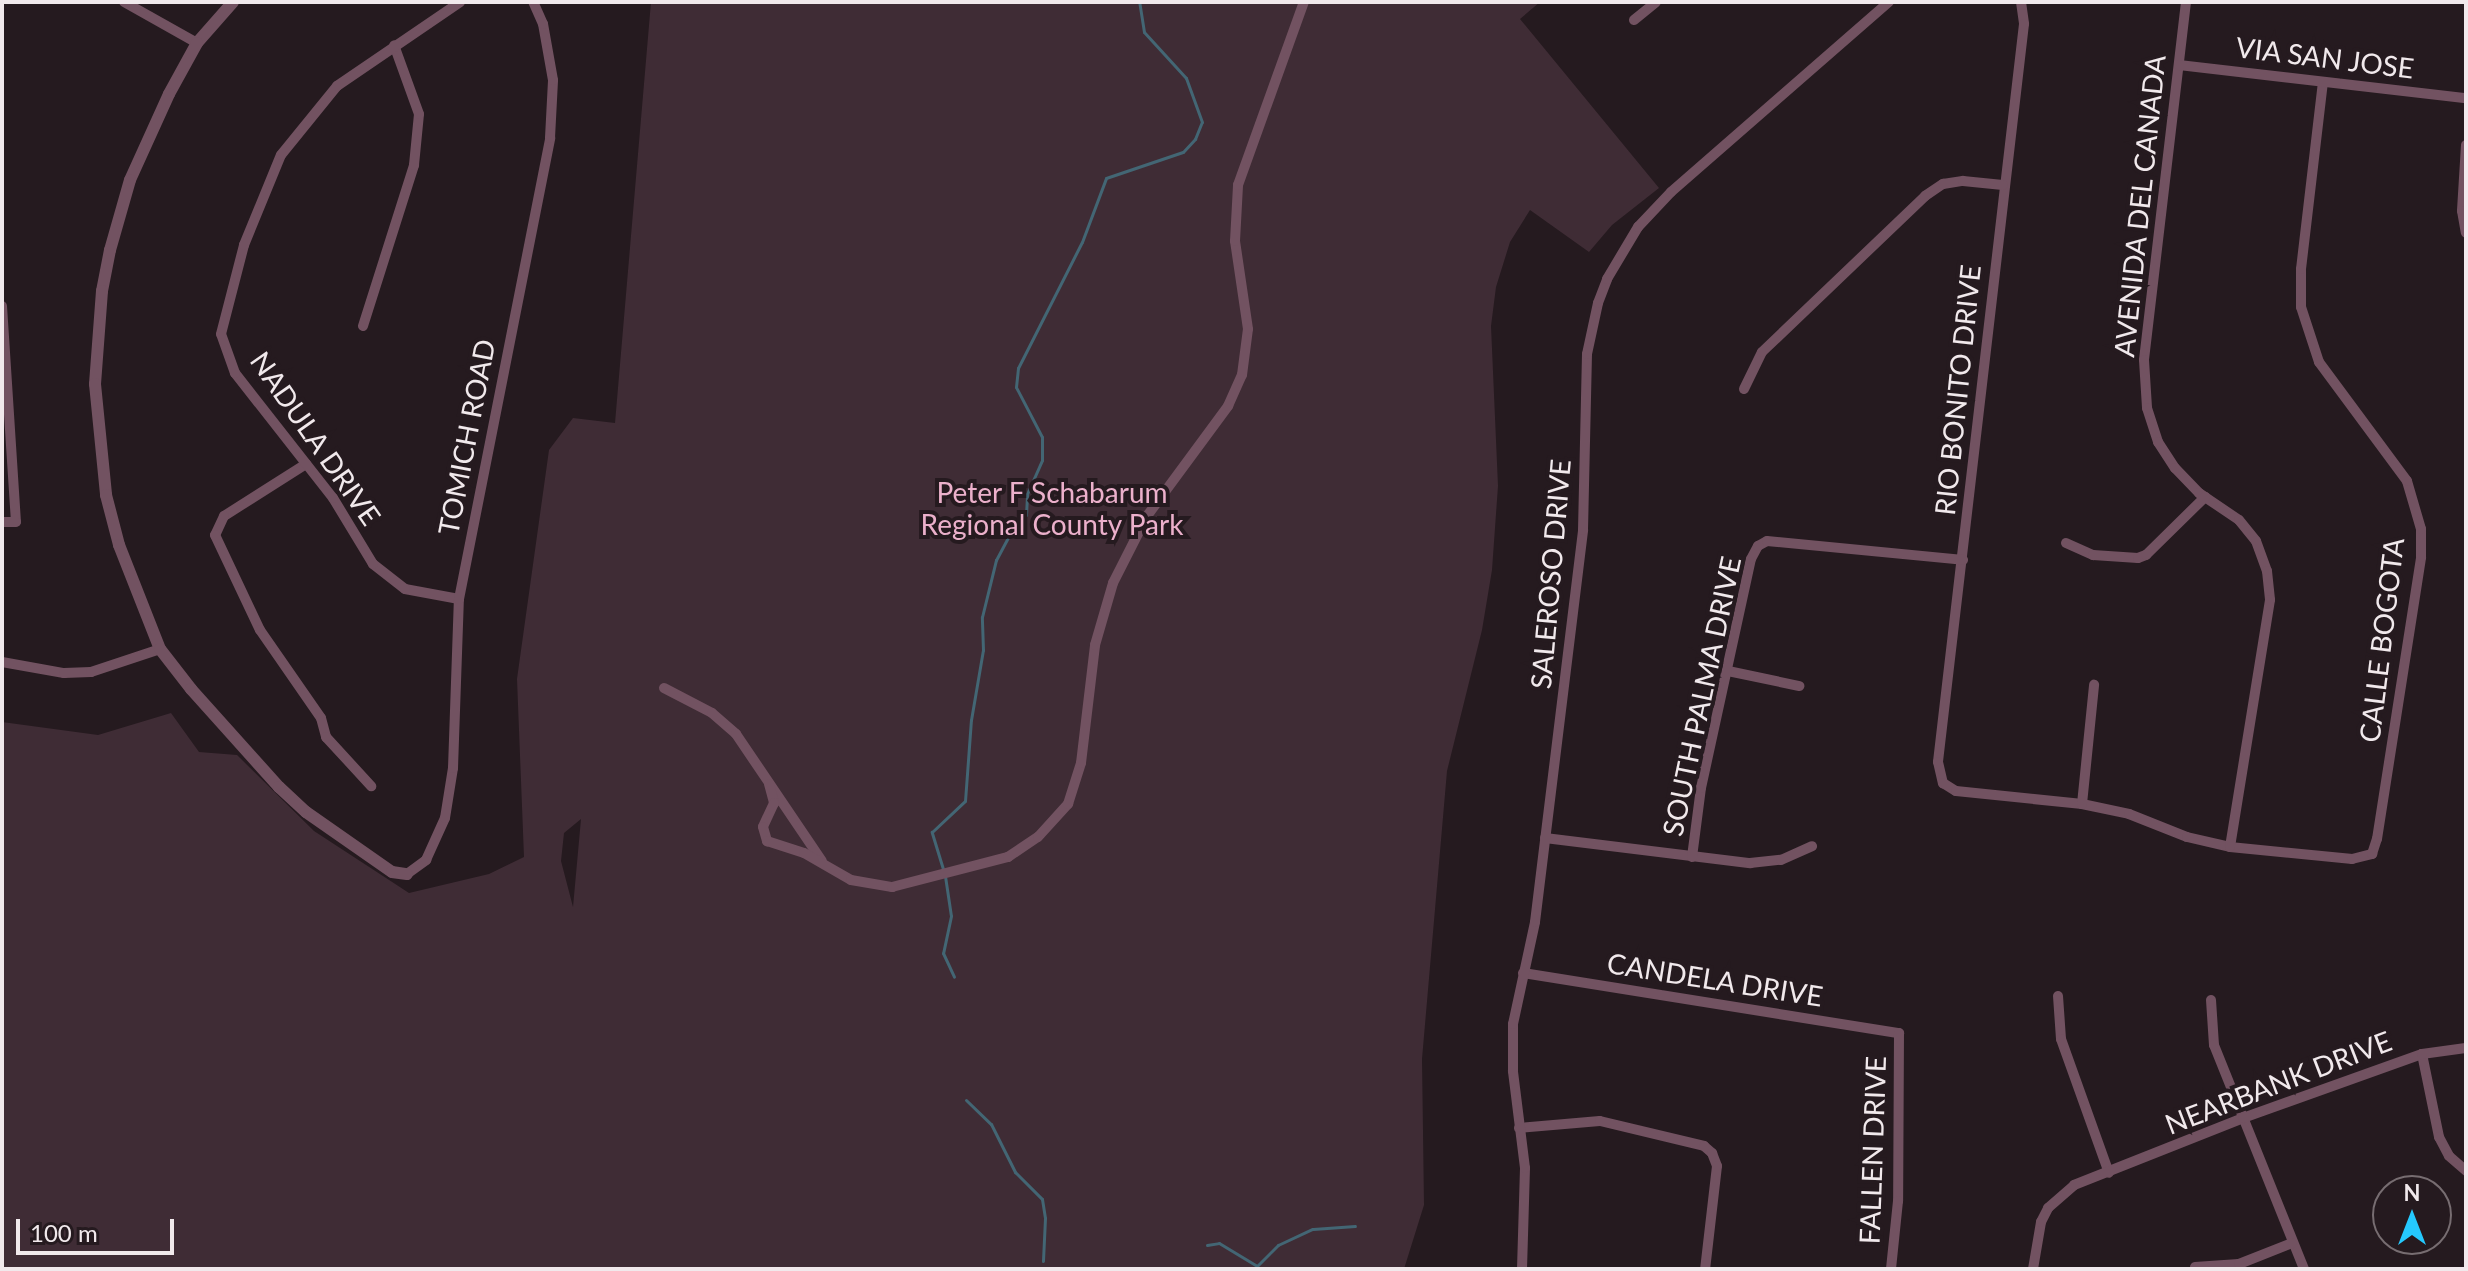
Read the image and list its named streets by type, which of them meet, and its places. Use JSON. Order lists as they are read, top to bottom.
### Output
{
  "streets": {
    "street": [
      "VIA SAN JOSE",
      "AVENIDA DEL CANADA",
      "RIO BONITO DRIVE",
      "TOMICH ROAD",
      "NADULA DRIVE",
      "SALEROSO DRIVE",
      "CALLE BOGOTA",
      "SOUTH PALMA DRIVE",
      "CANDELA DRIVE",
      "NEARBANK DRIVE",
      "FALLEN DRIVE"
    ]
  },
  "crossings": [
    ["VIA SAN JOSE", "AVENIDA DEL CANADA"],
    ["VIA SAN JOSE", "CALLE BOGOTA"],
    ["AVENIDA DEL CANADA", "CALLE BOGOTA"],
    ["RIO BONITO DRIVE", "SOUTH PALMA DRIVE"],
    ["TOMICH ROAD", "NADULA DRIVE"],
    ["SALEROSO DRIVE", "CANDELA DRIVE"],
    ["CANDELA DRIVE", "FALLEN DRIVE"]
  ],
  "parks": ["Peter F Schabarum Regional County Park"],
  "scale_bar": "100 m",
  "north": "top"
}
